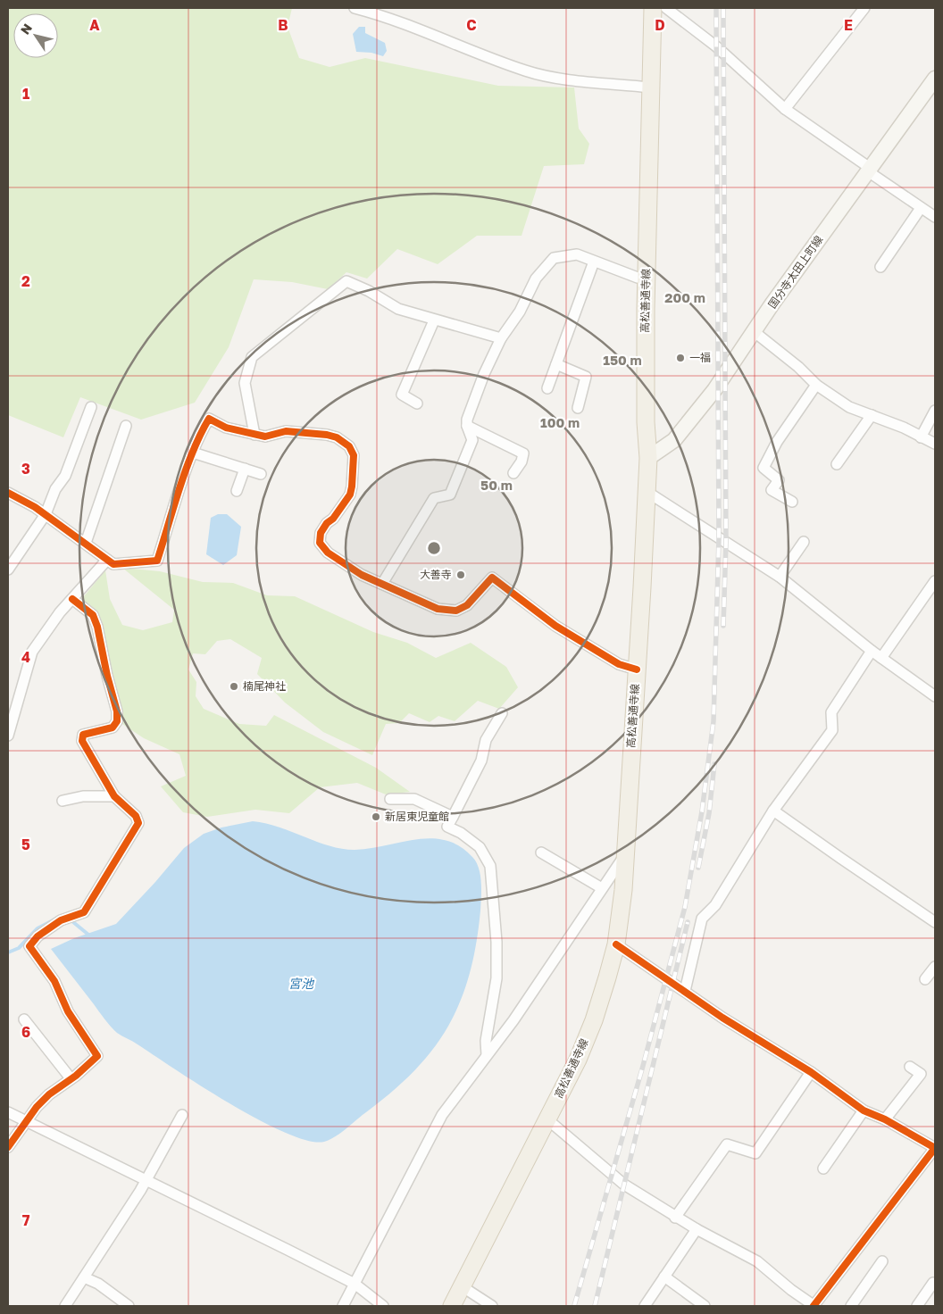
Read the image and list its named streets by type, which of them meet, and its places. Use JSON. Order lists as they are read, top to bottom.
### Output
{
  "streets": {
    "main road": ["国分寺太田上町線", "高松善通寺線"]
  },
  "crossings": [
    ["国分寺太田上町線", "高松善通寺線"]
  ],
  "water": ["宮池"],
  "places": [
    "一福",
    "大善寺",
    "楠尾神社",
    "新居東児童館"
  ],
  "north": "top left",
  "grid": {
    "columns": [
      "A",
      "B",
      "C",
      "D",
      "E"
    ],
    "rows": [
      "1",
      "2",
      "3",
      "4",
      "5",
      "6",
      "7"
    ]
  },
  "rings": [
    "200 m",
    "150 m",
    "100 m",
    "50 m"
  ]
}
